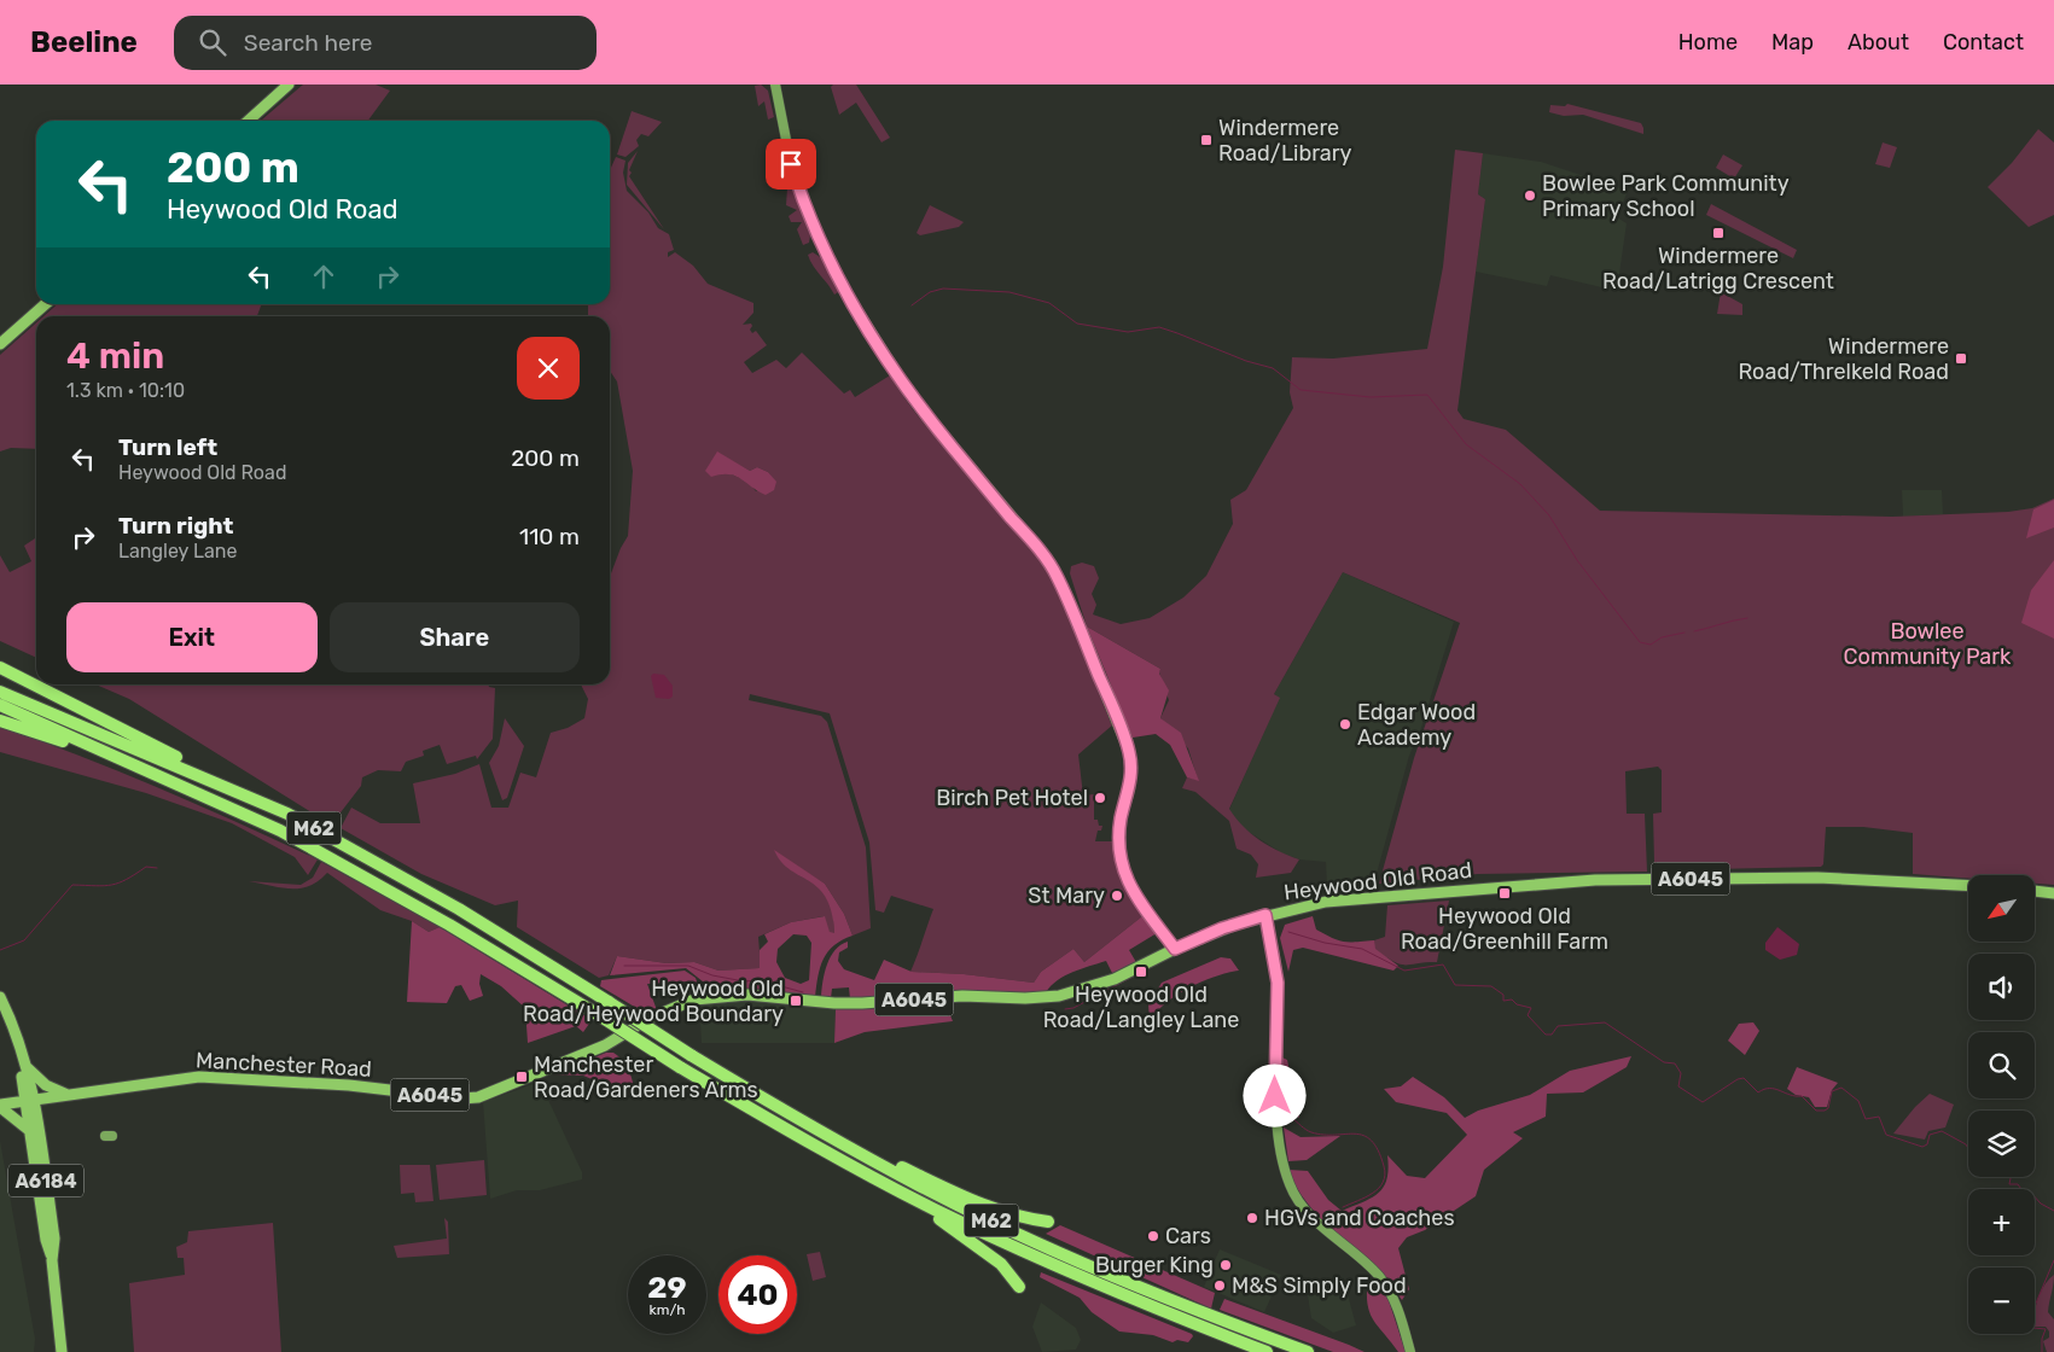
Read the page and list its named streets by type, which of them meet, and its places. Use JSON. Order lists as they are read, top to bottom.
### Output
{
  "streets": {
    "highway": ["M62"],
    "main road": [
      "A6045",
      "Heywood Old Road",
      "Manchester Road",
      "A6184"
    ]
  },
  "crossings": [
    ["Heywood Old Road", "Manchester Road"],
    ["Manchester Road", "A6184"]
  ],
  "parks": ["Bowlee Community Park"],
  "places": {
    "transit": [
      "Windermere Road/Library",
      "Windermere Road/Latrigg Crescent",
      "Windermere Road/Threlkeld Road",
      "Heywood Old Road/Greenhill Farm",
      "Heywood Old Road/Langley Lane",
      "Heywood Old Road/Heywood Boundary",
      "Manchester Road/Gardeners Arms"
    ],
    "other": [
      "Bowlee Park Community Primary School",
      "Edgar Wood Academy",
      "Birch Pet Hotel",
      "St Mary",
      "HGVs and Coaches",
      "Cars",
      "Burger King",
      "M&S Simply Food"
    ]
  },
  "north": "bottom left",
  "page": {
    "header": "Beeline",
    "search": "Search here",
    "nav": [
      "Home",
      "Map",
      "About",
      "Contact"
    ],
    "turn": ["200 m", "Heywood Old Road"],
    "heading": ["4 min", "1.3 km · 10:10"],
    "list": [
      {
        "name": "Turn left",
        "note": "Heywood Old Road",
        "value": "200 m"
      },
      {
        "name": "Turn right",
        "note": "Langley Lane",
        "value": "110 m"
      }
    ],
    "buttons": ["Exit", "Share"],
    "map_buttons": ["+", "−"],
    "speed": "29 km/h",
    "limit": "40"
  }
}
